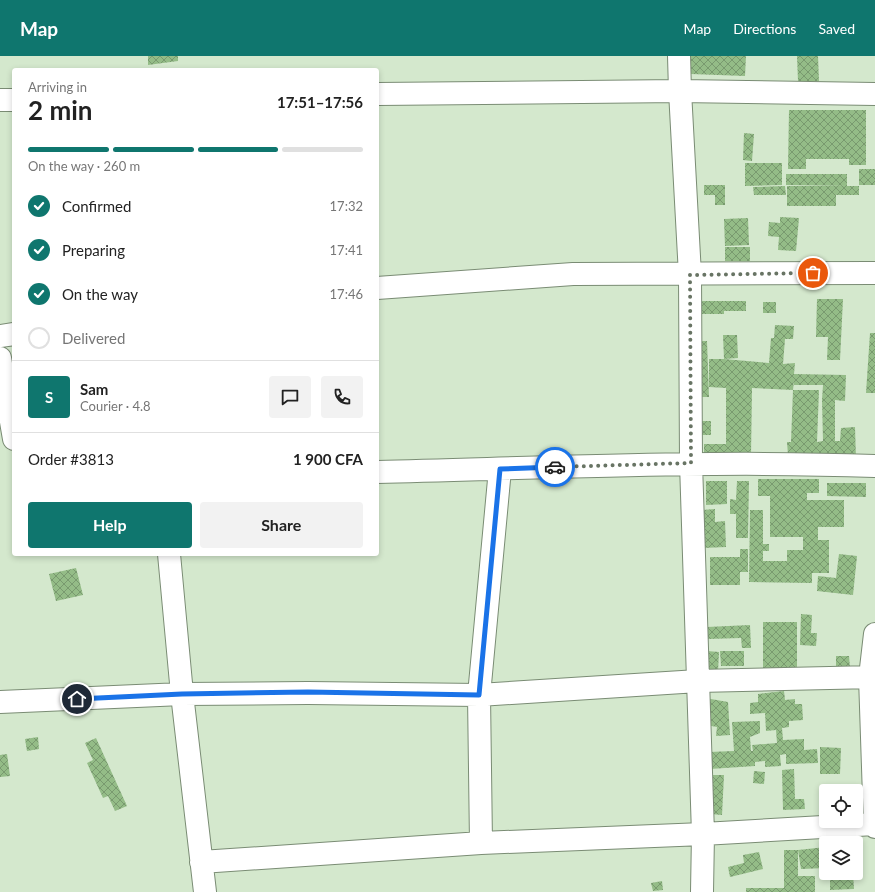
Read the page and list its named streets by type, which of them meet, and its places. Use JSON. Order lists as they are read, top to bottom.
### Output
{
  "page": {
    "header": "Map",
    "nav": ["Map", "Directions", "Saved"],
    "heading": ["2 min", "Arriving in", "17:51–17:56"],
    "panel": [
      "Sam",
      "Courier · 4.8",
      "Order #3813",
      "1 900 CFA"
    ],
    "bar": "On the way · 260 m",
    "list": [
      ["Confirmed", "17:32"],
      ["Preparing", "17:41"],
      ["On the way", "17:46"],
      "Delivered"
    ],
    "round": "S",
    "buttons": ["Help", "Share"]
  }
}
